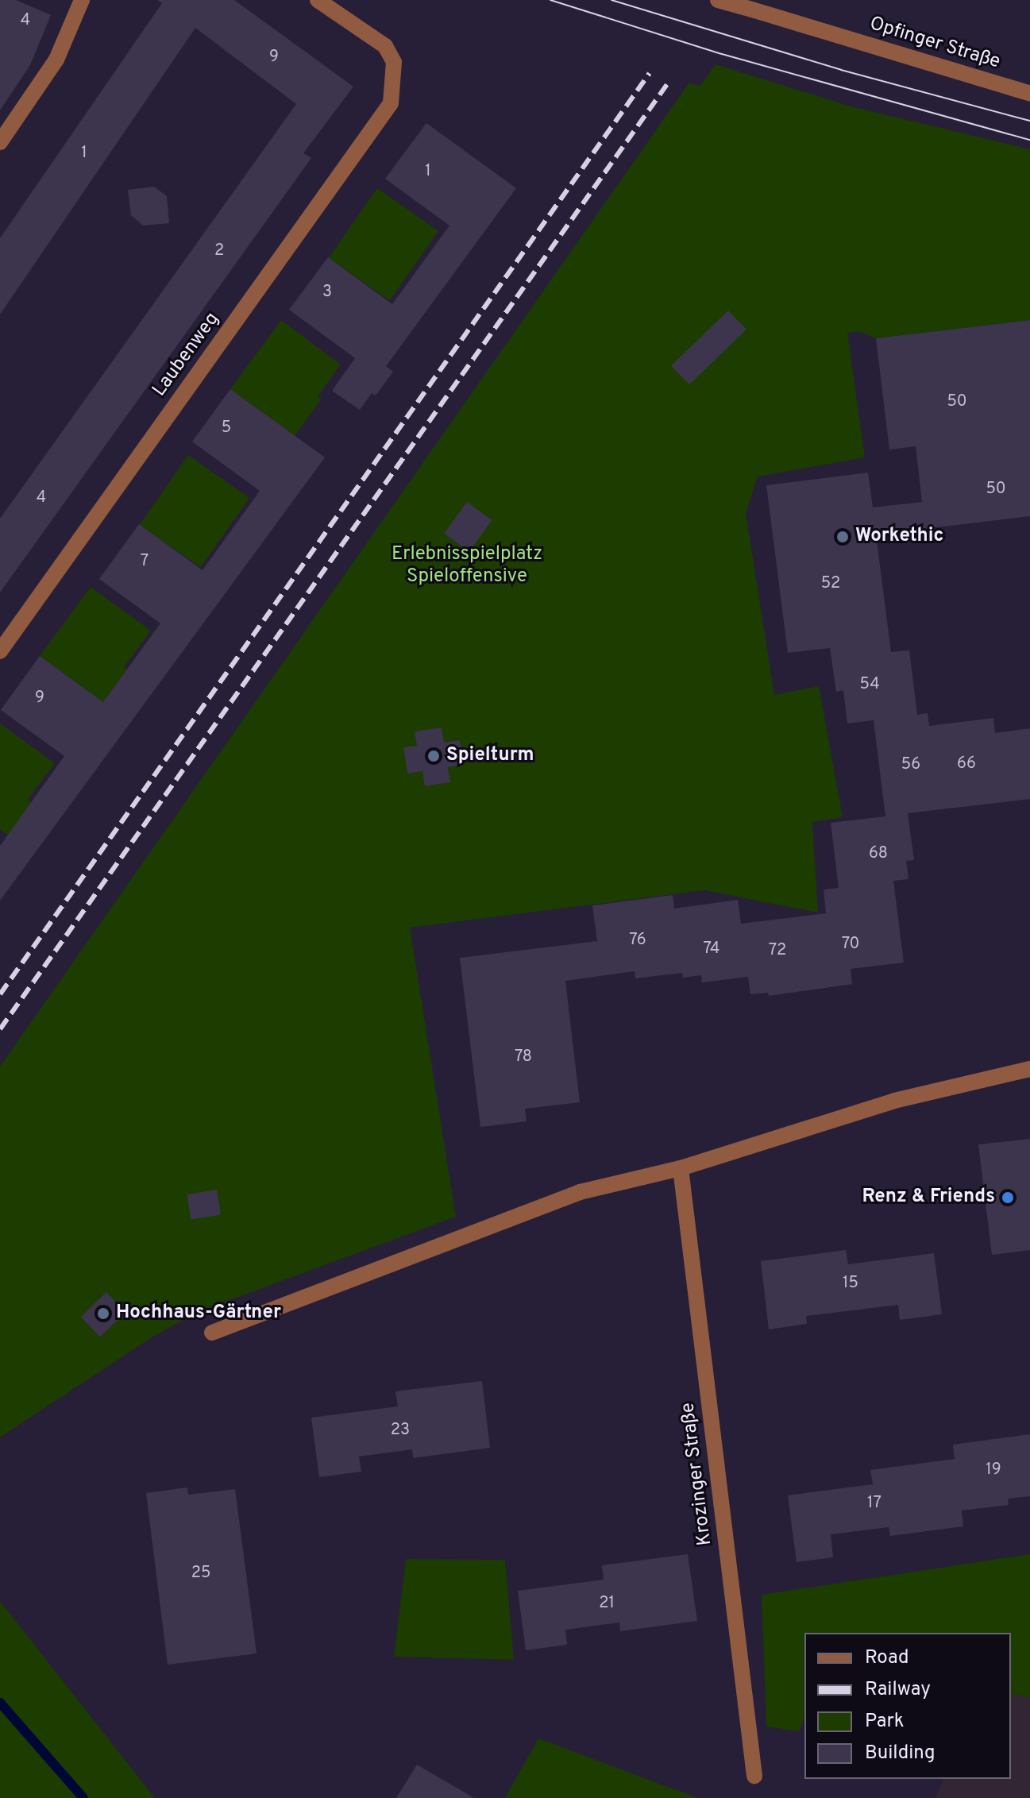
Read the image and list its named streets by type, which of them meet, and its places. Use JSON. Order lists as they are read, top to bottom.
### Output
{
  "streets": {
    "street": ["Opfinger Straße", "Laubenweg", "Krozinger Straße"]
  },
  "parks": ["Erlebnisspielplatz Spieloffensive"],
  "places": [
    "Workethic",
    "Spielturm",
    "Renz & Friends",
    "Hochhaus-Gärtner"
  ],
  "house_numbers": [
    "4",
    "9",
    "1",
    "1",
    "2",
    "3",
    "50",
    "5",
    "50",
    "4",
    "7",
    "52",
    "54",
    "9",
    "66",
    "56",
    "68",
    "76",
    "70",
    "74",
    "72",
    "78",
    "15",
    "23",
    "19",
    "17",
    "25",
    "21"
  ],
  "legend": [
    "Road",
    "Railway",
    "Park",
    "Building"
  ]
}
